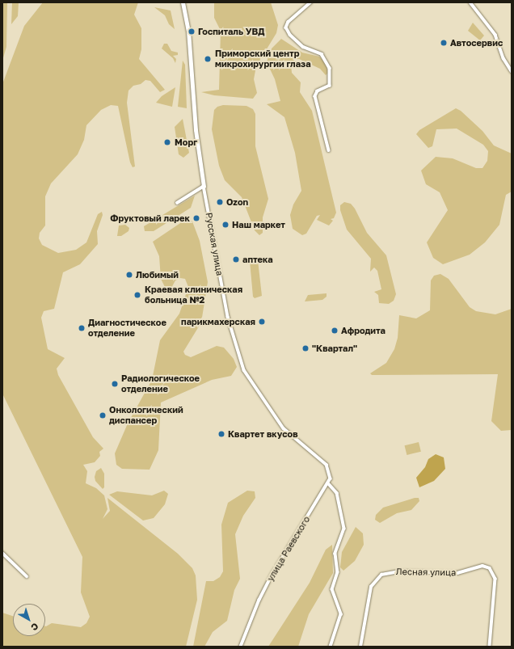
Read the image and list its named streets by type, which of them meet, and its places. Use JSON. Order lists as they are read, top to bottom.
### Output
{
  "streets": {
    "street": ["Русская улица", "улица Раевского", "Лесная улица"]
  },
  "crossings": [
    ["Русская улица", "улица Раевского"]
  ],
  "places": [
    "Госпиталь УВД",
    "Автосервис",
    "Приморский центр микрохирургии глаза",
    "Морг",
    "Ozon",
    "Фруктовый ларек",
    "Наш маркет",
    "аптека",
    "Любимый",
    "Краевая клиническая больница №2",
    "парикмахерская",
    "Диагностическое отделение",
    "Афродита",
    "\"Квартал\"",
    "Радиологическое отделение",
    "Онкологический диспансер",
    "Квартет вкусов"
  ],
  "north": "bottom right"
}
